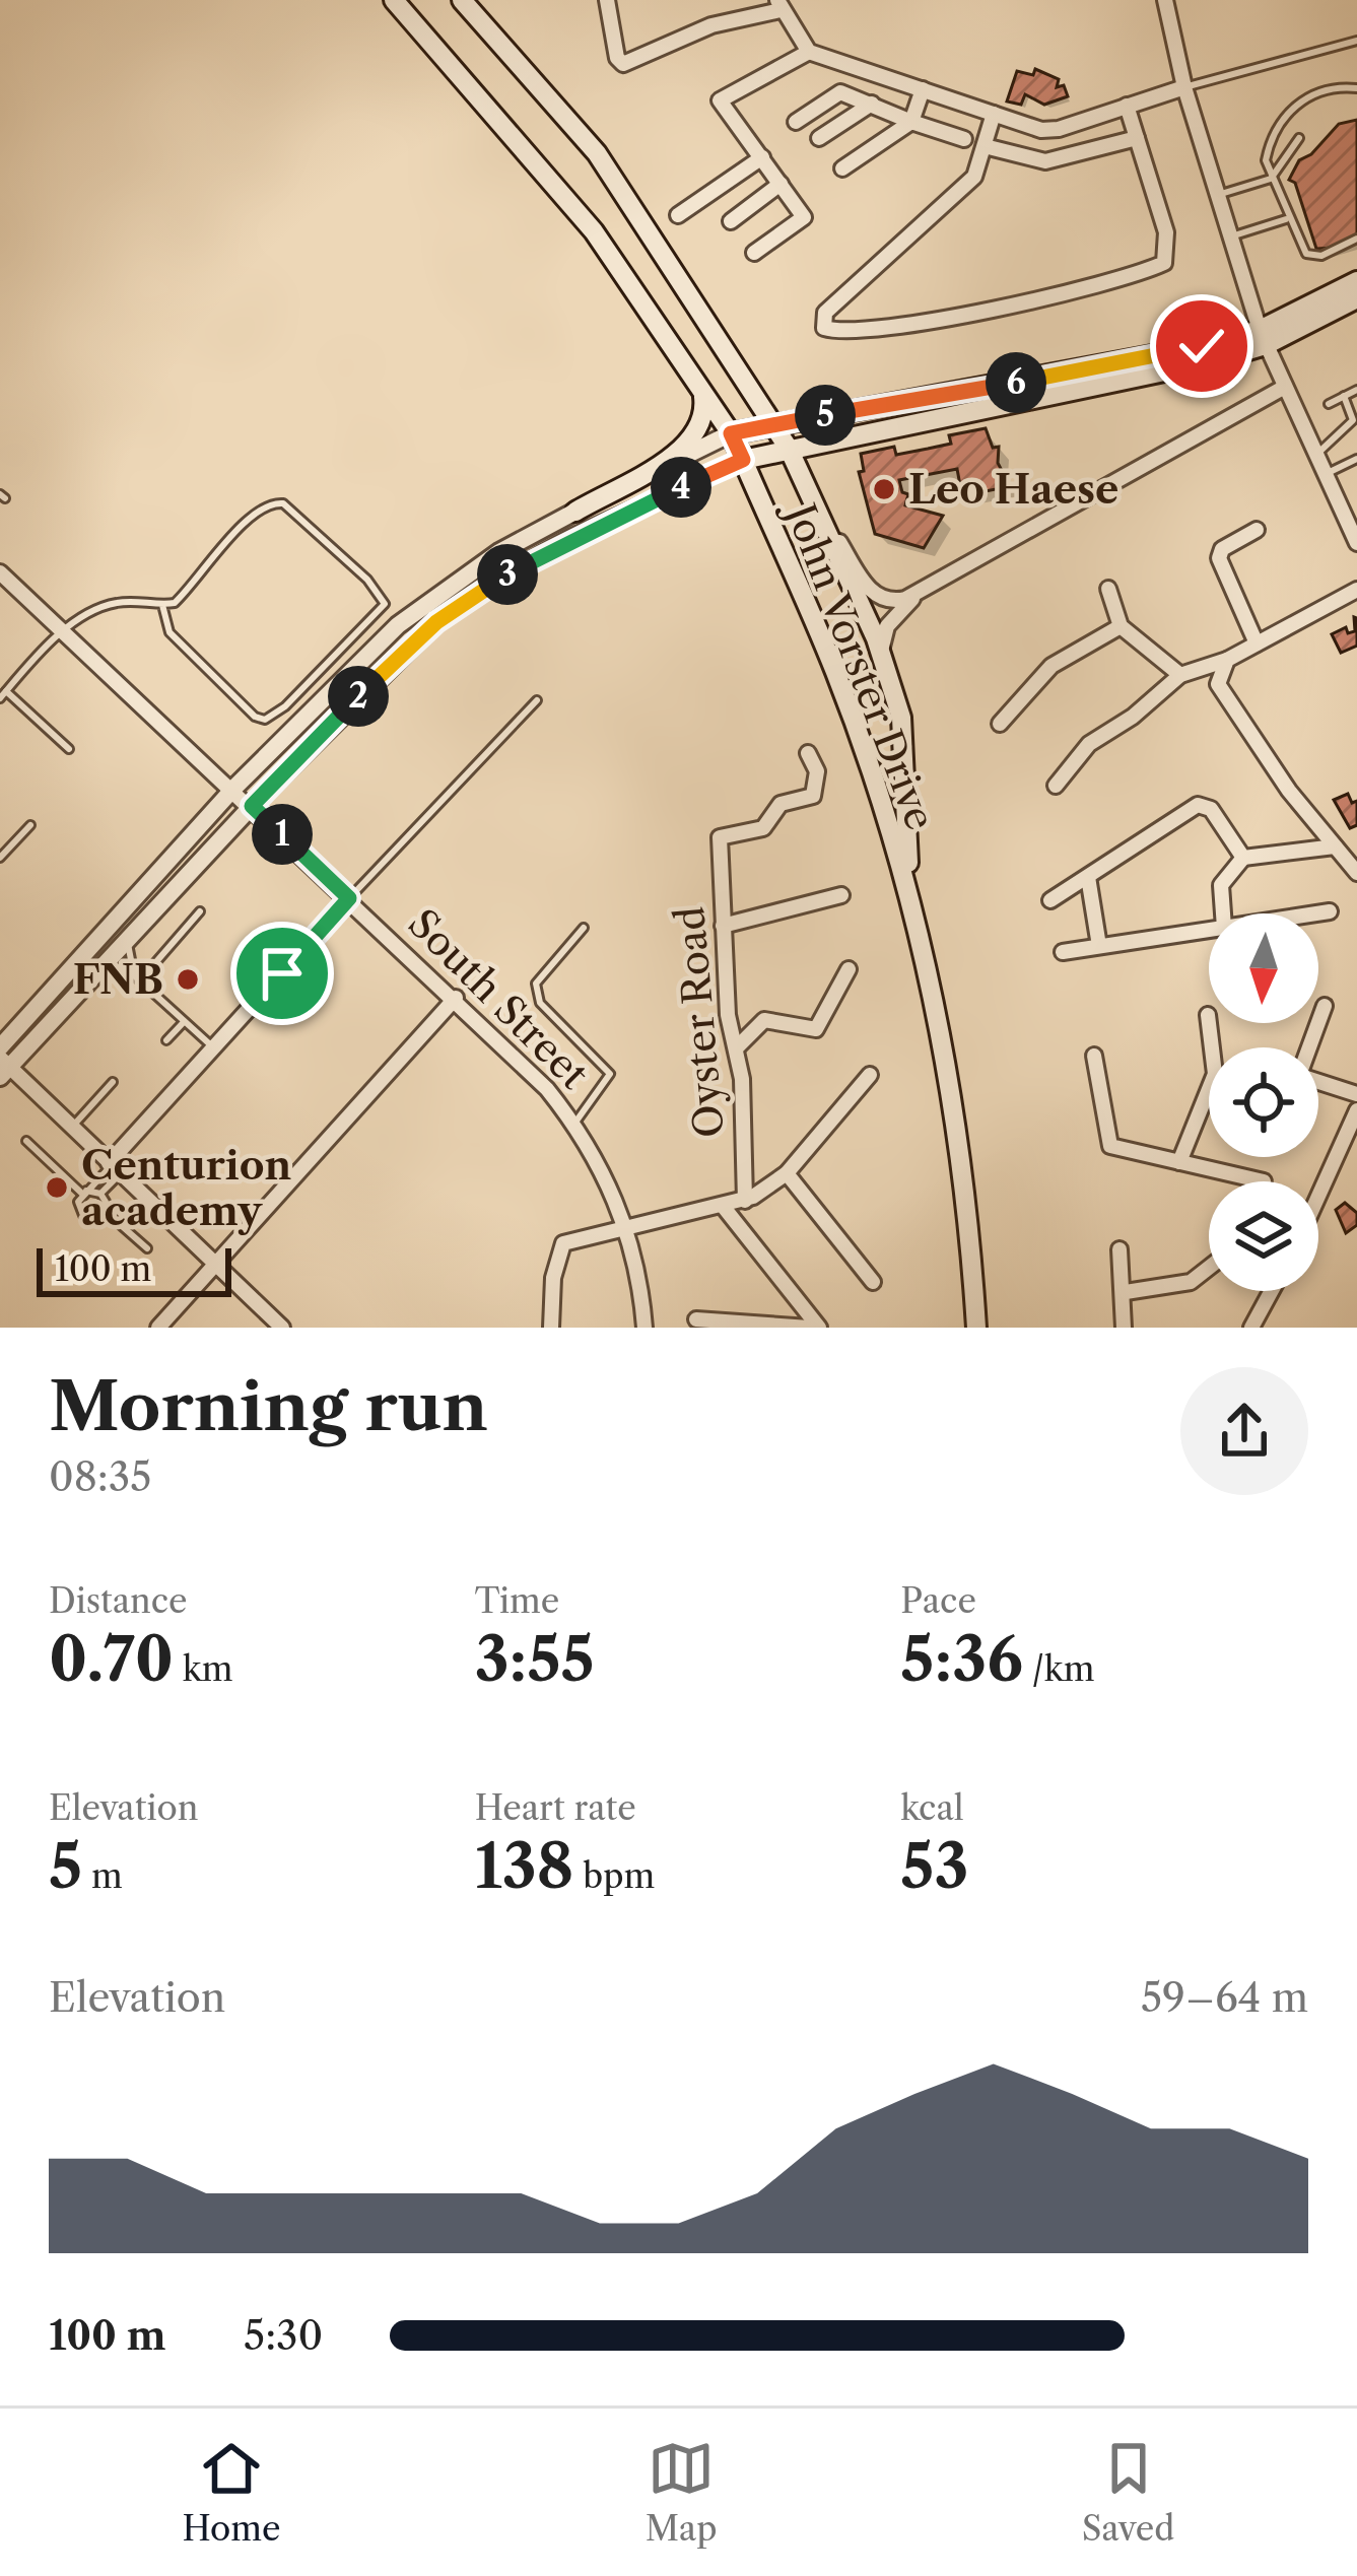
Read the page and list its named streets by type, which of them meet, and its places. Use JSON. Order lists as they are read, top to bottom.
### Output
{
  "streets": {
    "main road": ["John Vorster Drive"],
    "street": ["South Street", "Oyster Road"]
  },
  "places": ["Leo Haese", "FNB", "Centurion academy"],
  "scale_bar": "100 m",
  "north": "bottom",
  "page": {
    "pins": [
      "6",
      "5",
      "4",
      "3",
      "2",
      "1"
    ],
    "scale": "100 m",
    "heading": ["Morning run", "08:35"],
    "stats": [
      ["Distance", "0.70 km"],
      ["Time", "3:55"],
      ["Pace", "5:36 /km"],
      ["Elevation", "5 m"],
      ["Heart rate", "138 bpm"],
      ["kcal", "53"]
    ],
    "chart": ["Elevation", "59–64 m"],
    "list": [
      {
        "name": "100 m",
        "note": "5:30"
      }
    ],
    "tabs": ["Home", "Map", "Saved"]
  }
}
